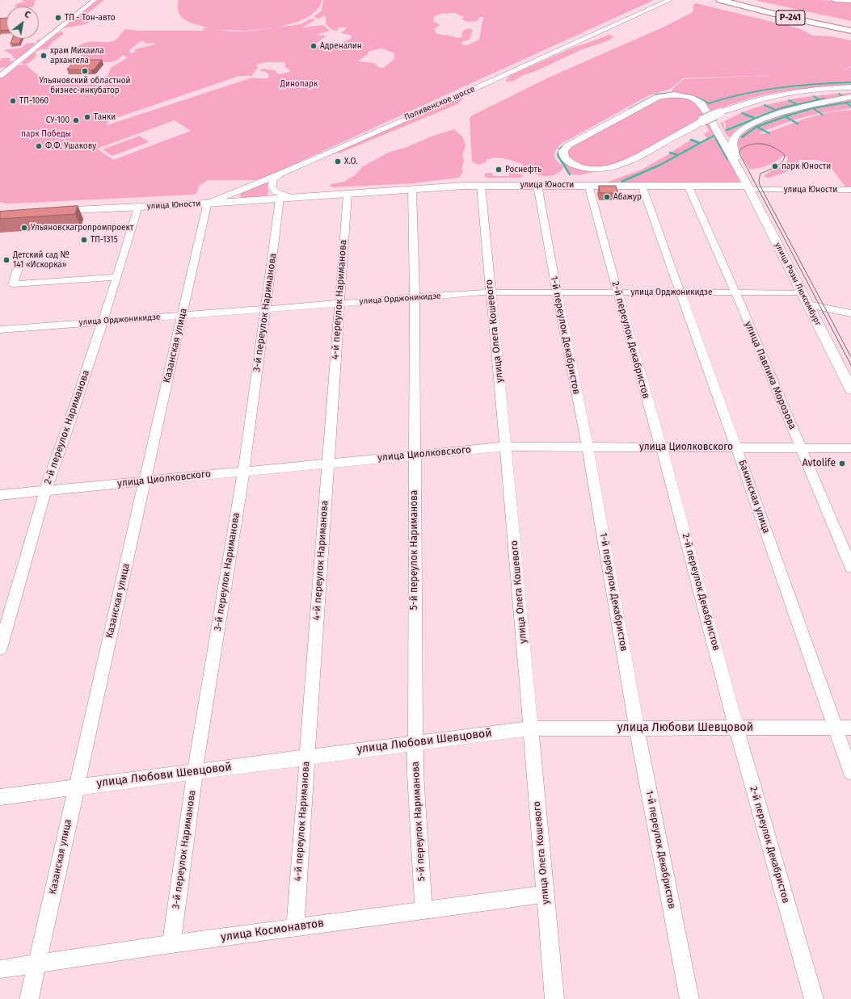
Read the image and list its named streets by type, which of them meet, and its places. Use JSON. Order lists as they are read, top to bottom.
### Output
{
  "streets": {
    "highway": ["Р-241"],
    "main road": ["улица Юности", "улица Розы Люксембург"],
    "street": [
      "Поливенское шоссе",
      "улица Орджоникидзе",
      "4-й переулок Нариманова",
      "3-й переулок Нариманова",
      "улица Олега Кошевого",
      "1-й переулок Декабристов",
      "2-й переулок Декабристов",
      "Казанская улица",
      "улица Павлика Морозова",
      "2-й переулок Нариманова",
      "улица Циолковского",
      "Бакинская улица",
      "5-й переулок Нариманова",
      "улица Любови Шевцовой",
      "улица Космонавтов"
    ]
  },
  "crossings": [
    ["Поливенское шоссе", "улица Юности"],
    ["Поливенское шоссе", "Казанская улица"],
    ["улица Юности", "улица Розы Люксембург"],
    ["улица Юности", "4-й переулок Нариманова"],
    ["улица Юности", "3-й переулок Нариманова"],
    ["улица Юности", "улица Олега Кошевого"],
    ["улица Юности", "1-й переулок Декабристов"],
    ["улица Юности", "2-й переулок Декабристов"],
    ["улица Юности", "Казанская улица"],
    ["улица Юности", "улица Павлика Морозова"],
    ["улица Юности", "2-й переулок Нариманова"],
    ["улица Юности", "Бакинская улица"],
    ["улица Юности", "5-й переулок Нариманова"],
    ["улица Розы Люксембург", "улица Орджоникидзе"],
    ["улица Орджоникидзе", "4-й переулок Нариманова"],
    ["улица Орджоникидзе", "3-й переулок Нариманова"],
    ["улица Орджоникидзе", "улица Олега Кошевого"],
    ["улица Орджоникидзе", "1-й переулок Декабристов"],
    ["улица Орджоникидзе", "2-й переулок Декабристов"],
    ["улица Орджоникидзе", "Казанская улица"],
    ["улица Орджоникидзе", "улица Павлика Морозова"],
    ["улица Орджоникидзе", "2-й переулок Нариманова"],
    ["улица Орджоникидзе", "Бакинская улица"],
    ["улица Орджоникидзе", "5-й переулок Нариманова"],
    ["4-й переулок Нариманова", "улица Циолковского"],
    ["4-й переулок Нариманова", "улица Любови Шевцовой"],
    ["4-й переулок Нариманова", "улица Космонавтов"],
    ["3-й переулок Нариманова", "улица Циолковского"],
    ["3-й переулок Нариманова", "улица Любови Шевцовой"],
    ["3-й переулок Нариманова", "улица Космонавтов"],
    ["улица Олега Кошевого", "улица Циолковского"],
    ["улица Олега Кошевого", "улица Любови Шевцовой"],
    ["улица Олега Кошевого", "улица Космонавтов"],
    ["1-й переулок Декабристов", "улица Циолковского"],
    ["1-й переулок Декабристов", "улица Любови Шевцовой"],
    ["2-й переулок Декабристов", "улица Циолковского"],
    ["2-й переулок Декабристов", "улица Любови Шевцовой"],
    ["Казанская улица", "улица Циолковского"],
    ["Казанская улица", "улица Любови Шевцовой"],
    ["Казанская улица", "улица Космонавтов"],
    ["улица Павлика Морозова", "улица Циолковского"],
    ["2-й переулок Нариманова", "улица Циолковского"],
    ["улица Циолковского", "Бакинская улица"],
    ["улица Циолковского", "5-й переулок Нариманова"],
    ["Бакинская улица", "улица Любови Шевцовой"],
    ["5-й переулок Нариманова", "улица Любови Шевцовой"],
    ["5-й переулок Нариманова", "улица Космонавтов"]
  ],
  "parks": ["Динопарк", "парк Победы"],
  "places": [
    "ТП - Тон-авто",
    "Адреналин",
    "храм Михаила архангела",
    "Ульяновский областной бизнес-инкубатор",
    "ТП-1060",
    "Танки",
    "СУ-100",
    "Ф.Ф. Ушакову",
    "Х.О.",
    "парк Юности",
    "Роснефть",
    "Абажур",
    "Ульяновскагропромпроект",
    "ТП-1315",
    "Детский сад № 141 «Искорка»",
    "Avtolife"
  ],
  "north": "top right"
}
